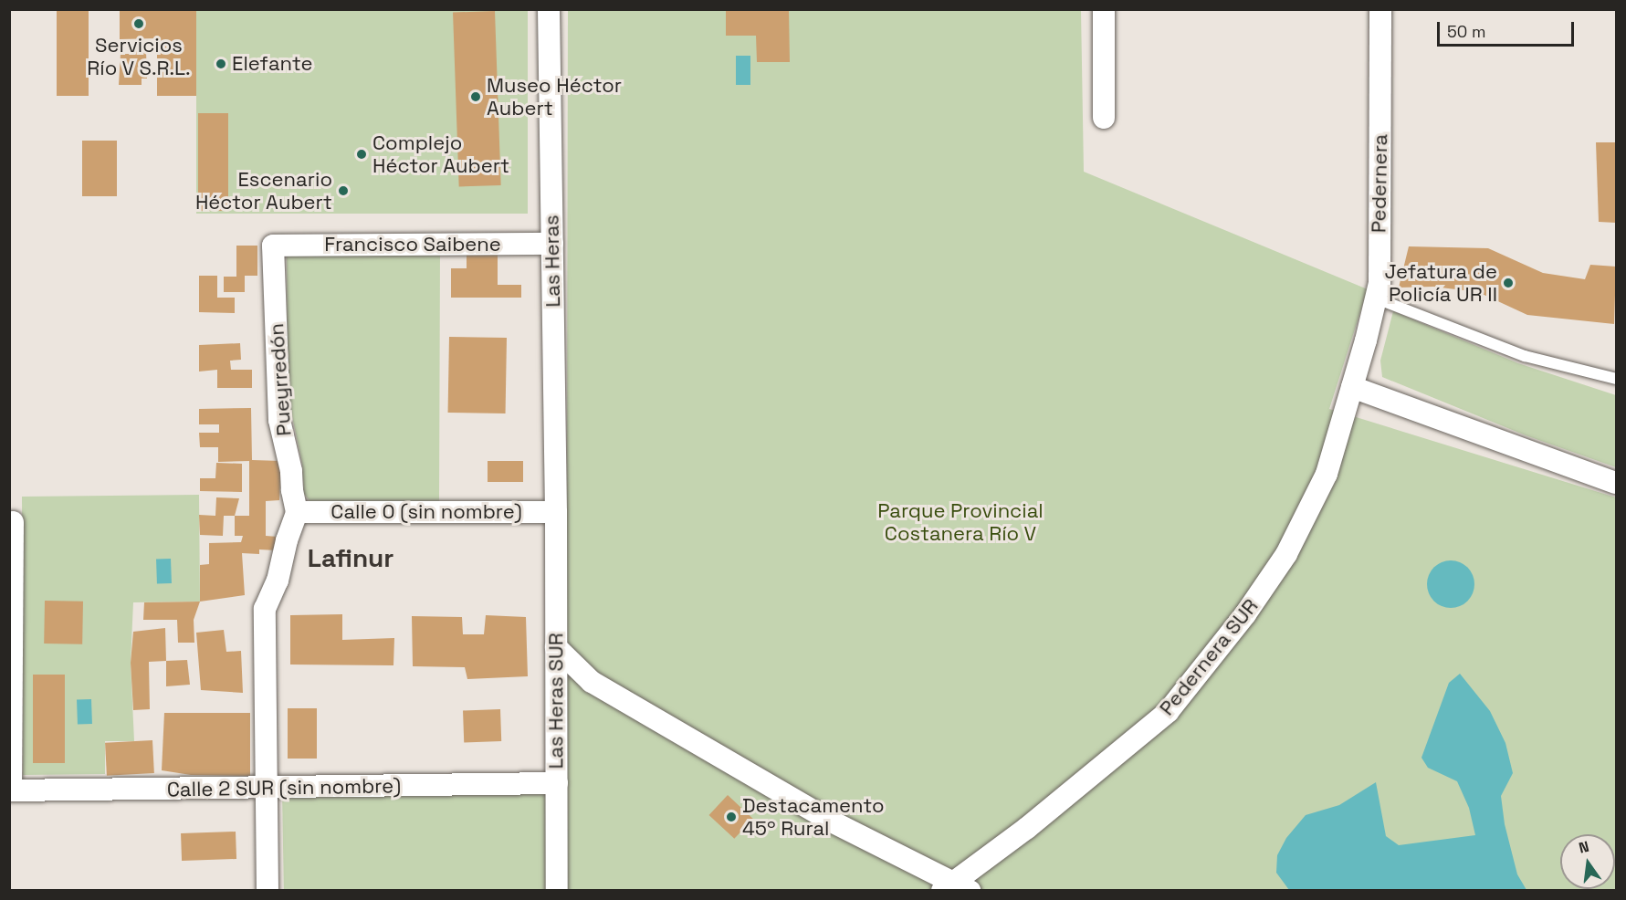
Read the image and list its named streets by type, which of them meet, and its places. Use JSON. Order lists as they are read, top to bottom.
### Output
{
  "streets": {
    "street": [
      "Pedernera",
      "Francisco Saibene",
      "Las Heras",
      "Pueyrredón",
      "Calle 0 (sin nombre)",
      "Pedernera SUR",
      "Las Heras SUR",
      "Calle 2 SUR (sin nombre)"
    ]
  },
  "crossings": [
    ["Pedernera", "Pedernera SUR"],
    ["Francisco Saibene", "Las Heras"],
    ["Francisco Saibene", "Pueyrredón"],
    ["Las Heras", "Calle 0 (sin nombre)"],
    ["Las Heras", "Las Heras SUR"],
    ["Pueyrredón", "Calle 0 (sin nombre)"],
    ["Calle 0 (sin nombre)", "Las Heras SUR"],
    ["Las Heras SUR", "Calle 2 SUR (sin nombre)"]
  ],
  "districts": ["Lafinur"],
  "parks": ["Parque Provincial Costanera Río V"],
  "places": [
    "Servicios Río V S.R.L.",
    "Elefante",
    "Museo Héctor Aubert",
    "Complejo Héctor Aubert",
    "Escenario Héctor Aubert",
    "Jefatura de Policía UR II",
    "Destacamento 45º Rural"
  ],
  "scale_bar": "50 m",
  "north": "top"
}
